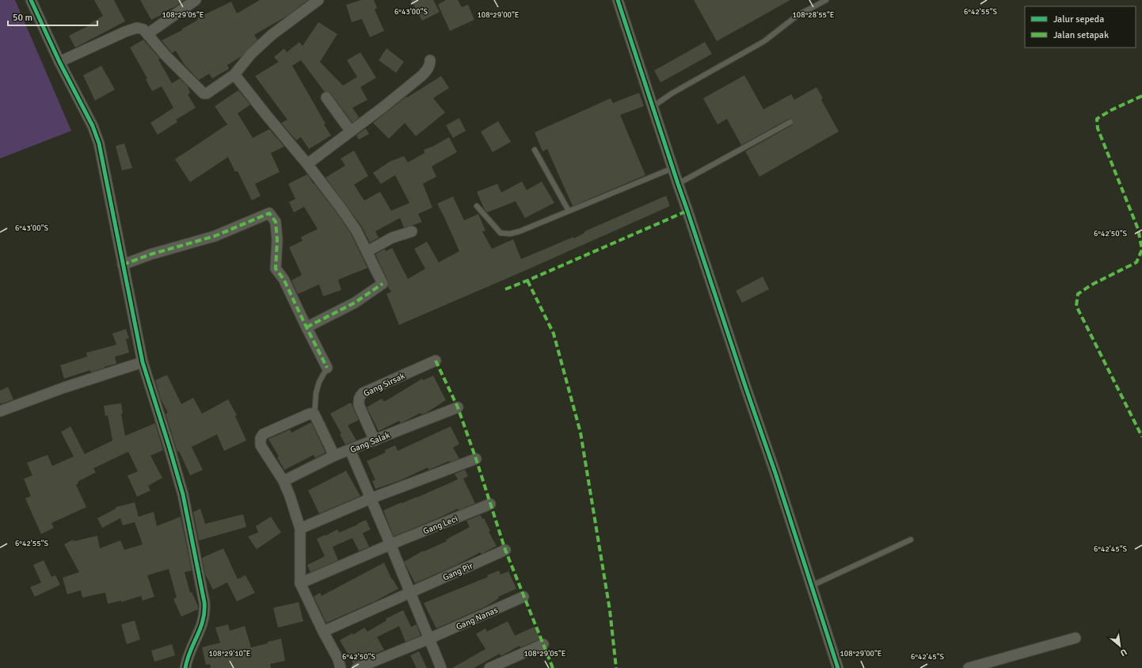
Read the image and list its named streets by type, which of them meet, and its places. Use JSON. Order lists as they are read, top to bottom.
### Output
{
  "streets": {
    "street": [
      "Gang Sirsak",
      "Gang Salak",
      "Gang Leci",
      "Gang Pir",
      "Gang Nanas"
    ]
  },
  "crossings": [
    ["Gang Sirsak", "Gang Salak"]
  ],
  "legend": ["Jalur sepeda", "Jalan setapak"],
  "scale_bar": "50 m",
  "north": "bottom right",
  "coordinates": [
    "6°43'00\"S",
    "6°42'55\"S",
    "108°29'05\"E",
    "108°29'00\"E",
    "108°28'55\"E",
    "6°42'50\"S",
    "6°42'45\"S",
    "108°29'10\"E"
  ]
}
